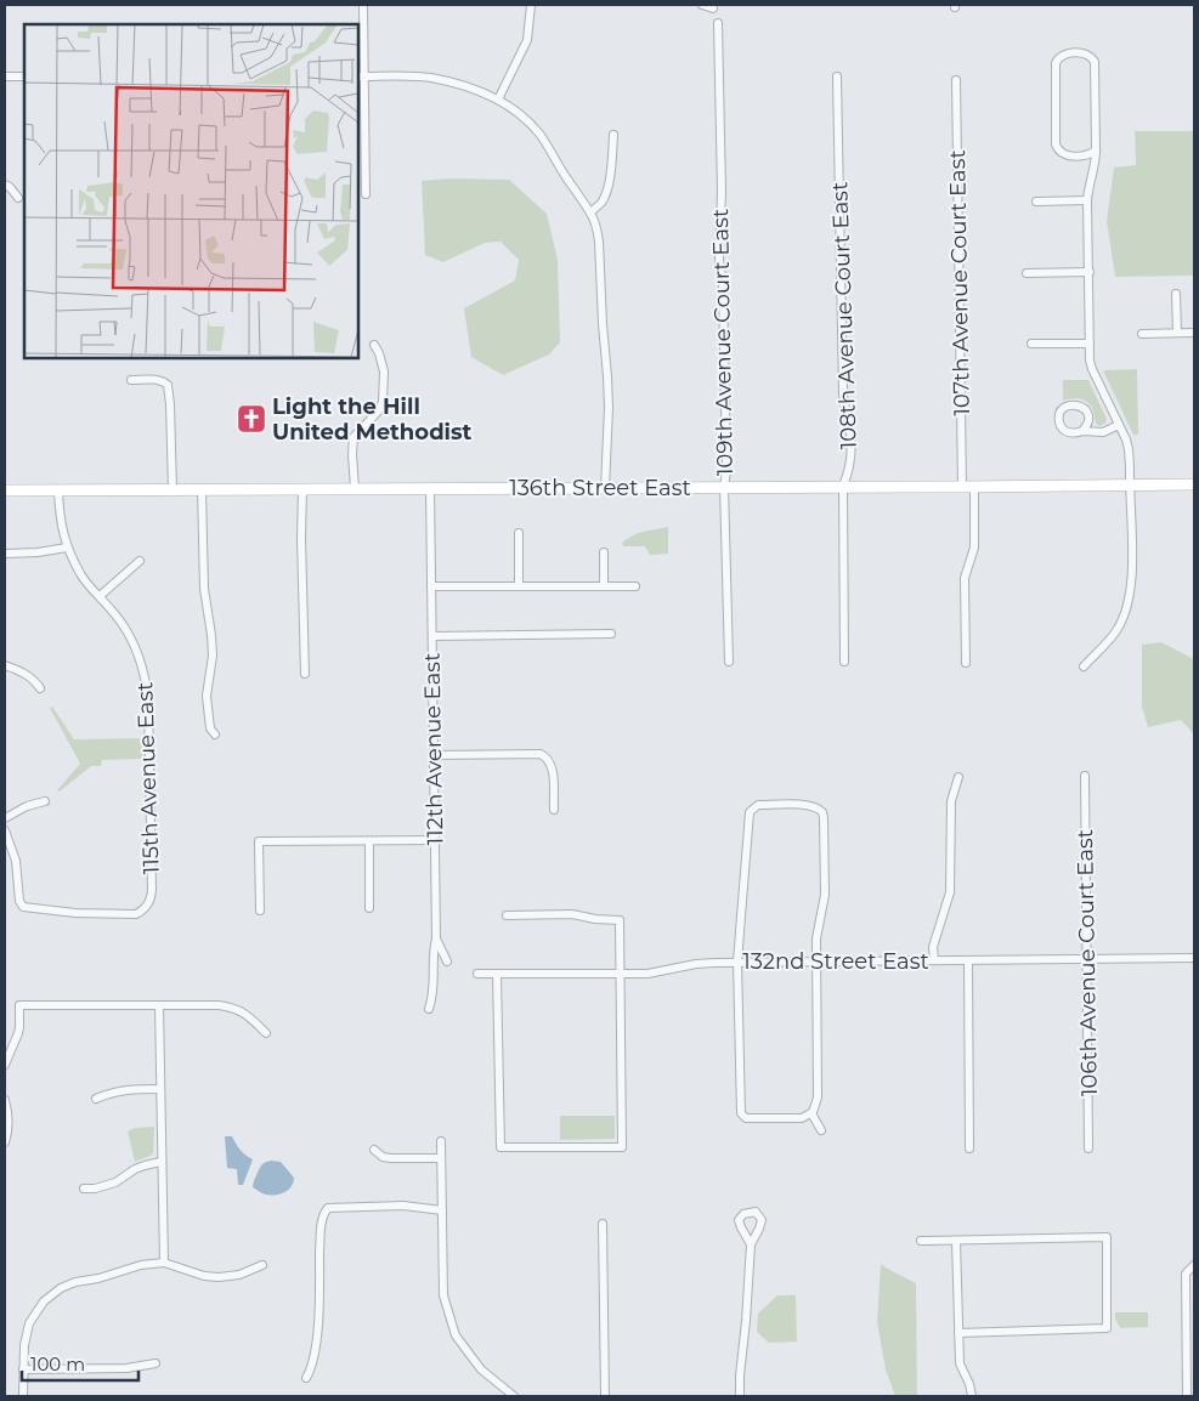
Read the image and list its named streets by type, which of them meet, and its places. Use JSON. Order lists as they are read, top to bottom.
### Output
{
  "streets": {
    "street": [
      "107th Avenue Court East",
      "108th Avenue Court East",
      "109th Avenue Court East",
      "136th Street East",
      "112th Avenue East",
      "115th Avenue East",
      "132nd Street East",
      "106th Avenue Court East"
    ]
  },
  "crossings": [
    ["107th Avenue Court East", "136th Street East"],
    ["108th Avenue Court East", "136th Street East"],
    ["109th Avenue Court East", "136th Street East"],
    ["136th Street East", "112th Avenue East"],
    ["136th Street East", "115th Avenue East"],
    ["132nd Street East", "106th Avenue Court East"]
  ],
  "places": {
    "church": ["Light the Hill United Methodist"]
  },
  "scale_bar": "100 m"
}
